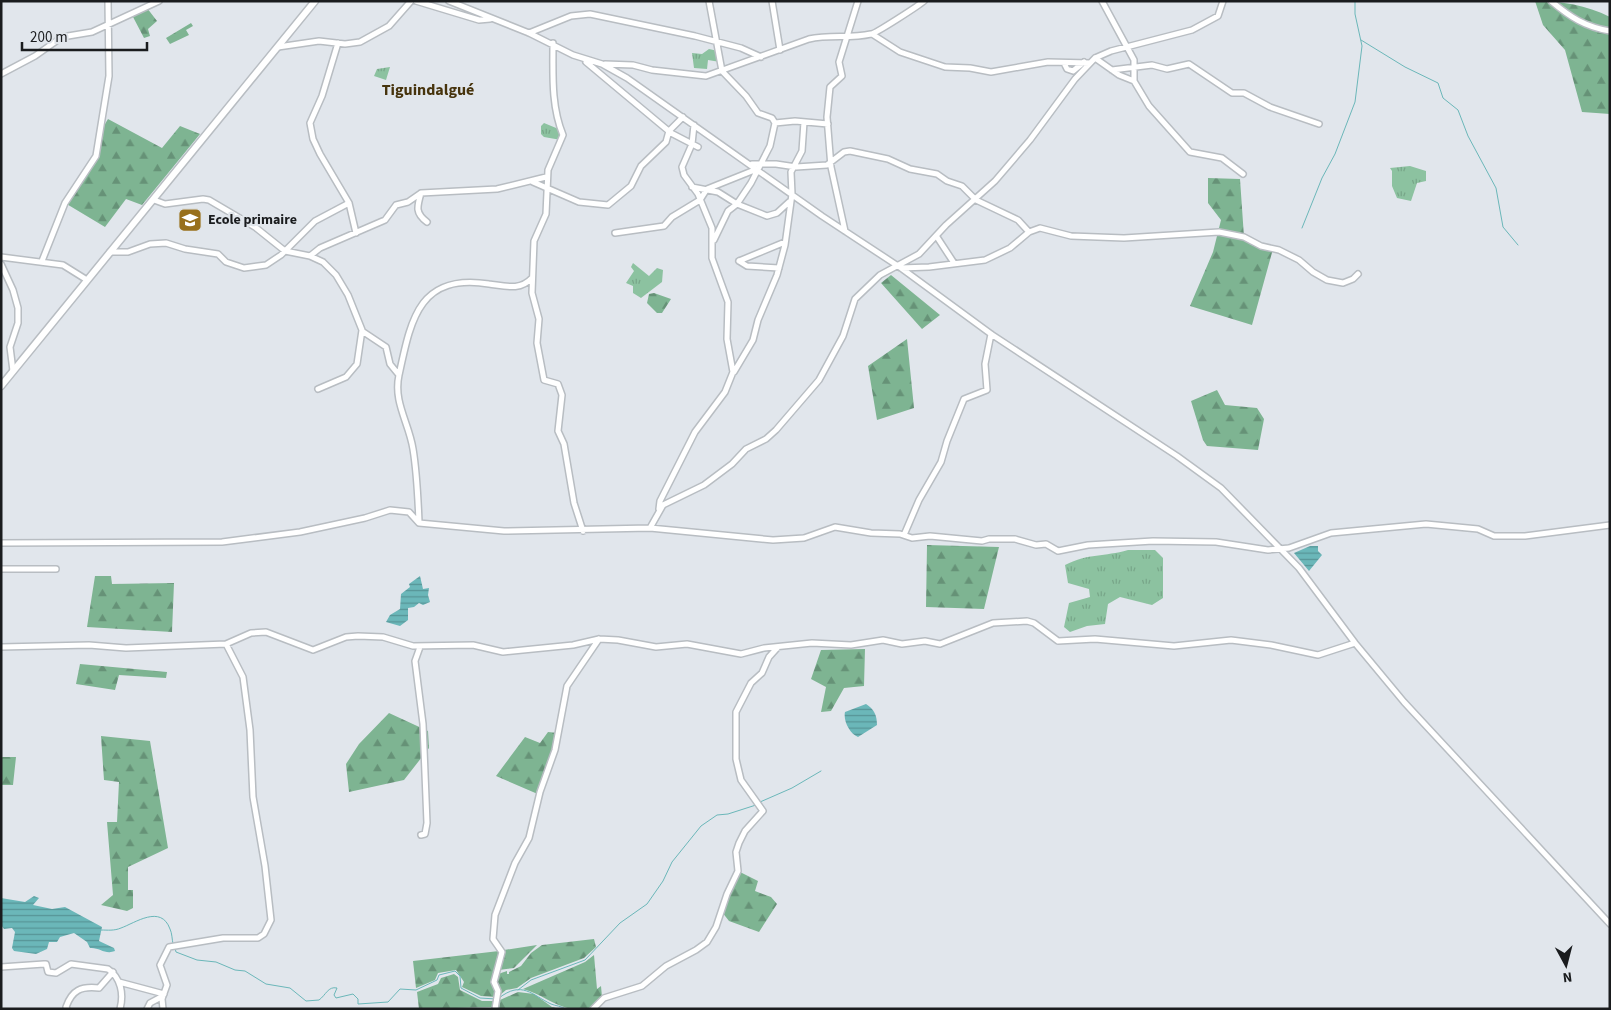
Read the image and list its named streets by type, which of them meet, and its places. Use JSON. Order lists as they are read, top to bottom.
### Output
{
  "districts": ["Tiguindalgué"],
  "places": {
    "school or university": ["Ecole primaire"]
  },
  "scale_bar": "200 m",
  "north": "bottom"
}
